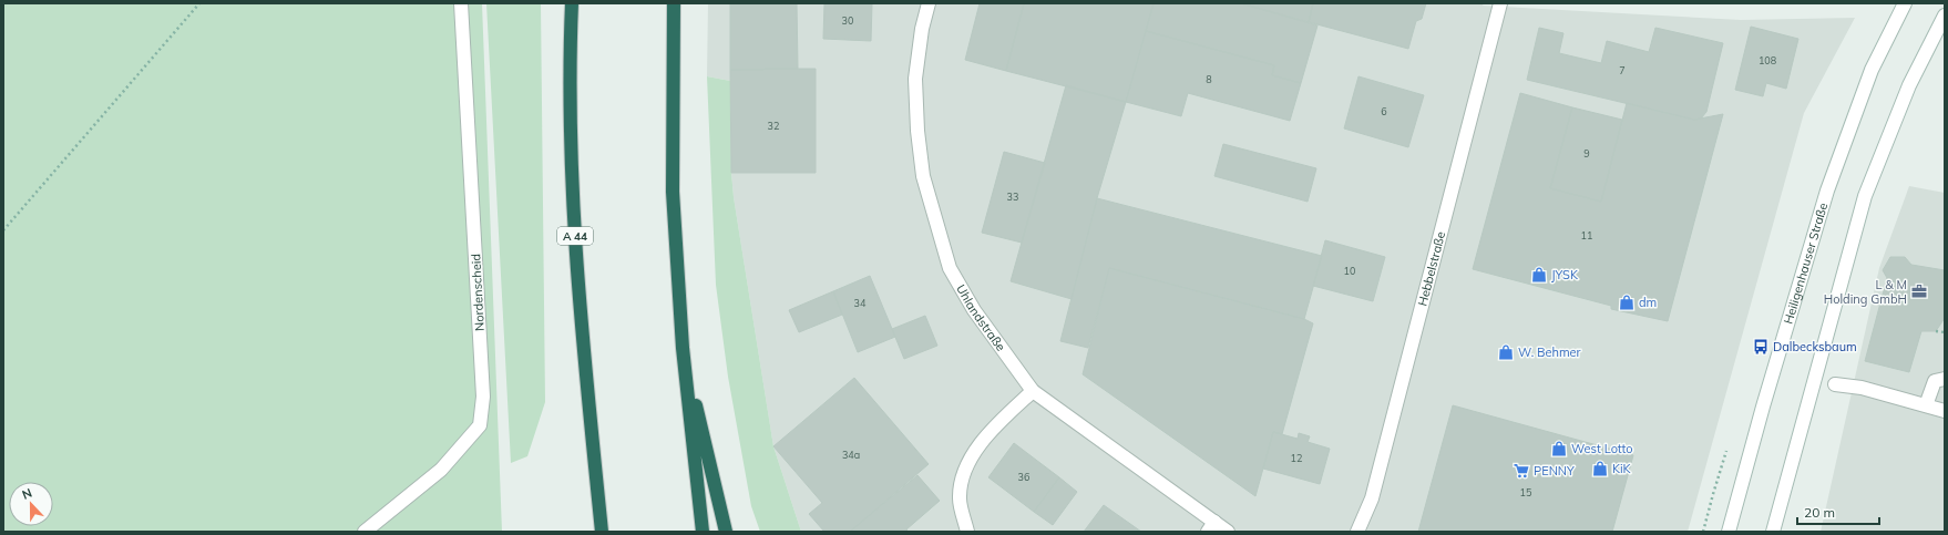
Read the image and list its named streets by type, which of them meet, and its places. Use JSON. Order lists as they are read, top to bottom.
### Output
{
  "streets": {
    "highway": ["A 44"],
    "street": [
      "Heiligenhauser Straße",
      "Hebbelstraße",
      "Nordenscheid",
      "Uhlandstraße"
    ]
  },
  "places": {
    "shop": [
      "JYSK",
      "dm",
      "W. Behmer",
      "West Lotto",
      "KiK"
    ],
    "office": ["L & M Holding GmbH"],
    "bus stop": ["Dalbecksbaum"],
    "supermarket": ["PENNY"]
  },
  "house_numbers": [
    "30",
    "108",
    "7",
    "8",
    "6",
    "32",
    "9",
    "33",
    "11",
    "10",
    "34",
    "34a",
    "12",
    "36",
    "15"
  ],
  "scale_bar": "20 m",
  "north": "top"
}
